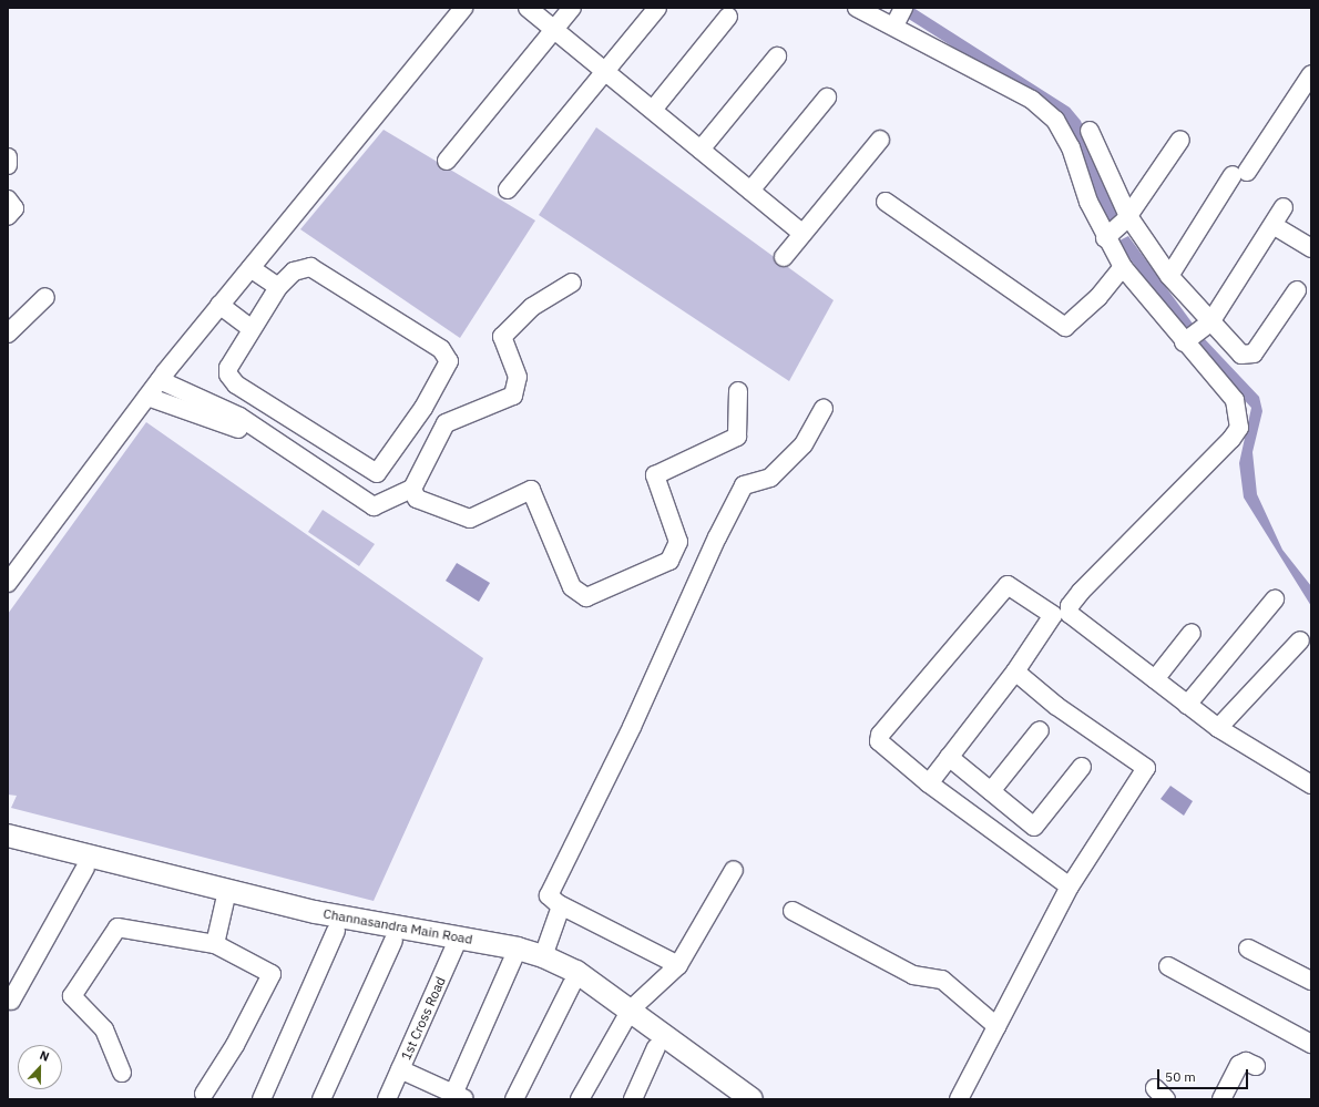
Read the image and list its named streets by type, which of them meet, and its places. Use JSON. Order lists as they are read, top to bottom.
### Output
{
  "streets": {
    "main road": ["Channasandra Main Road"],
    "street": ["1st Cross Road"]
  },
  "crossings": [
    ["Channasandra Main Road", "1st Cross Road"]
  ],
  "scale_bar": "50 m",
  "north": "top"
}
